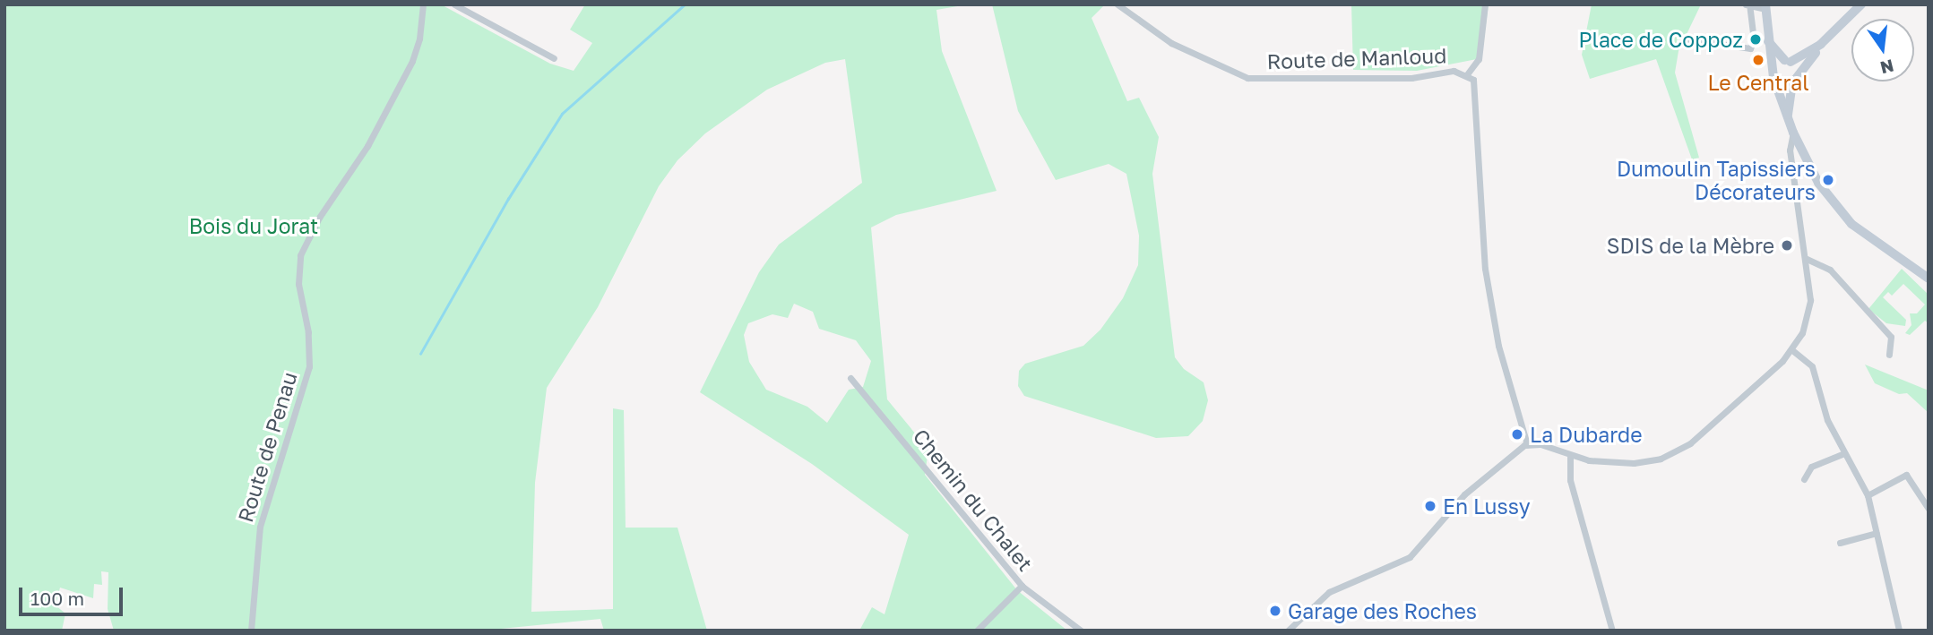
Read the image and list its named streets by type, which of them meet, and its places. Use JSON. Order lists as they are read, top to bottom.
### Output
{
  "streets": {
    "street": ["Route de Manloud", "Route de Penau", "Chemin du Chalet"]
  },
  "parks": ["Bois du Jorat"],
  "places": [
    "Place de Coppoz",
    "Le Central",
    "Dumoulin Tapissiers Décorateurs",
    "SDIS de la Mèbre",
    "La Dubarde",
    "En Lussy",
    "Garage des Roches"
  ],
  "scale_bar": "100 m",
  "north": "bottom"
}
